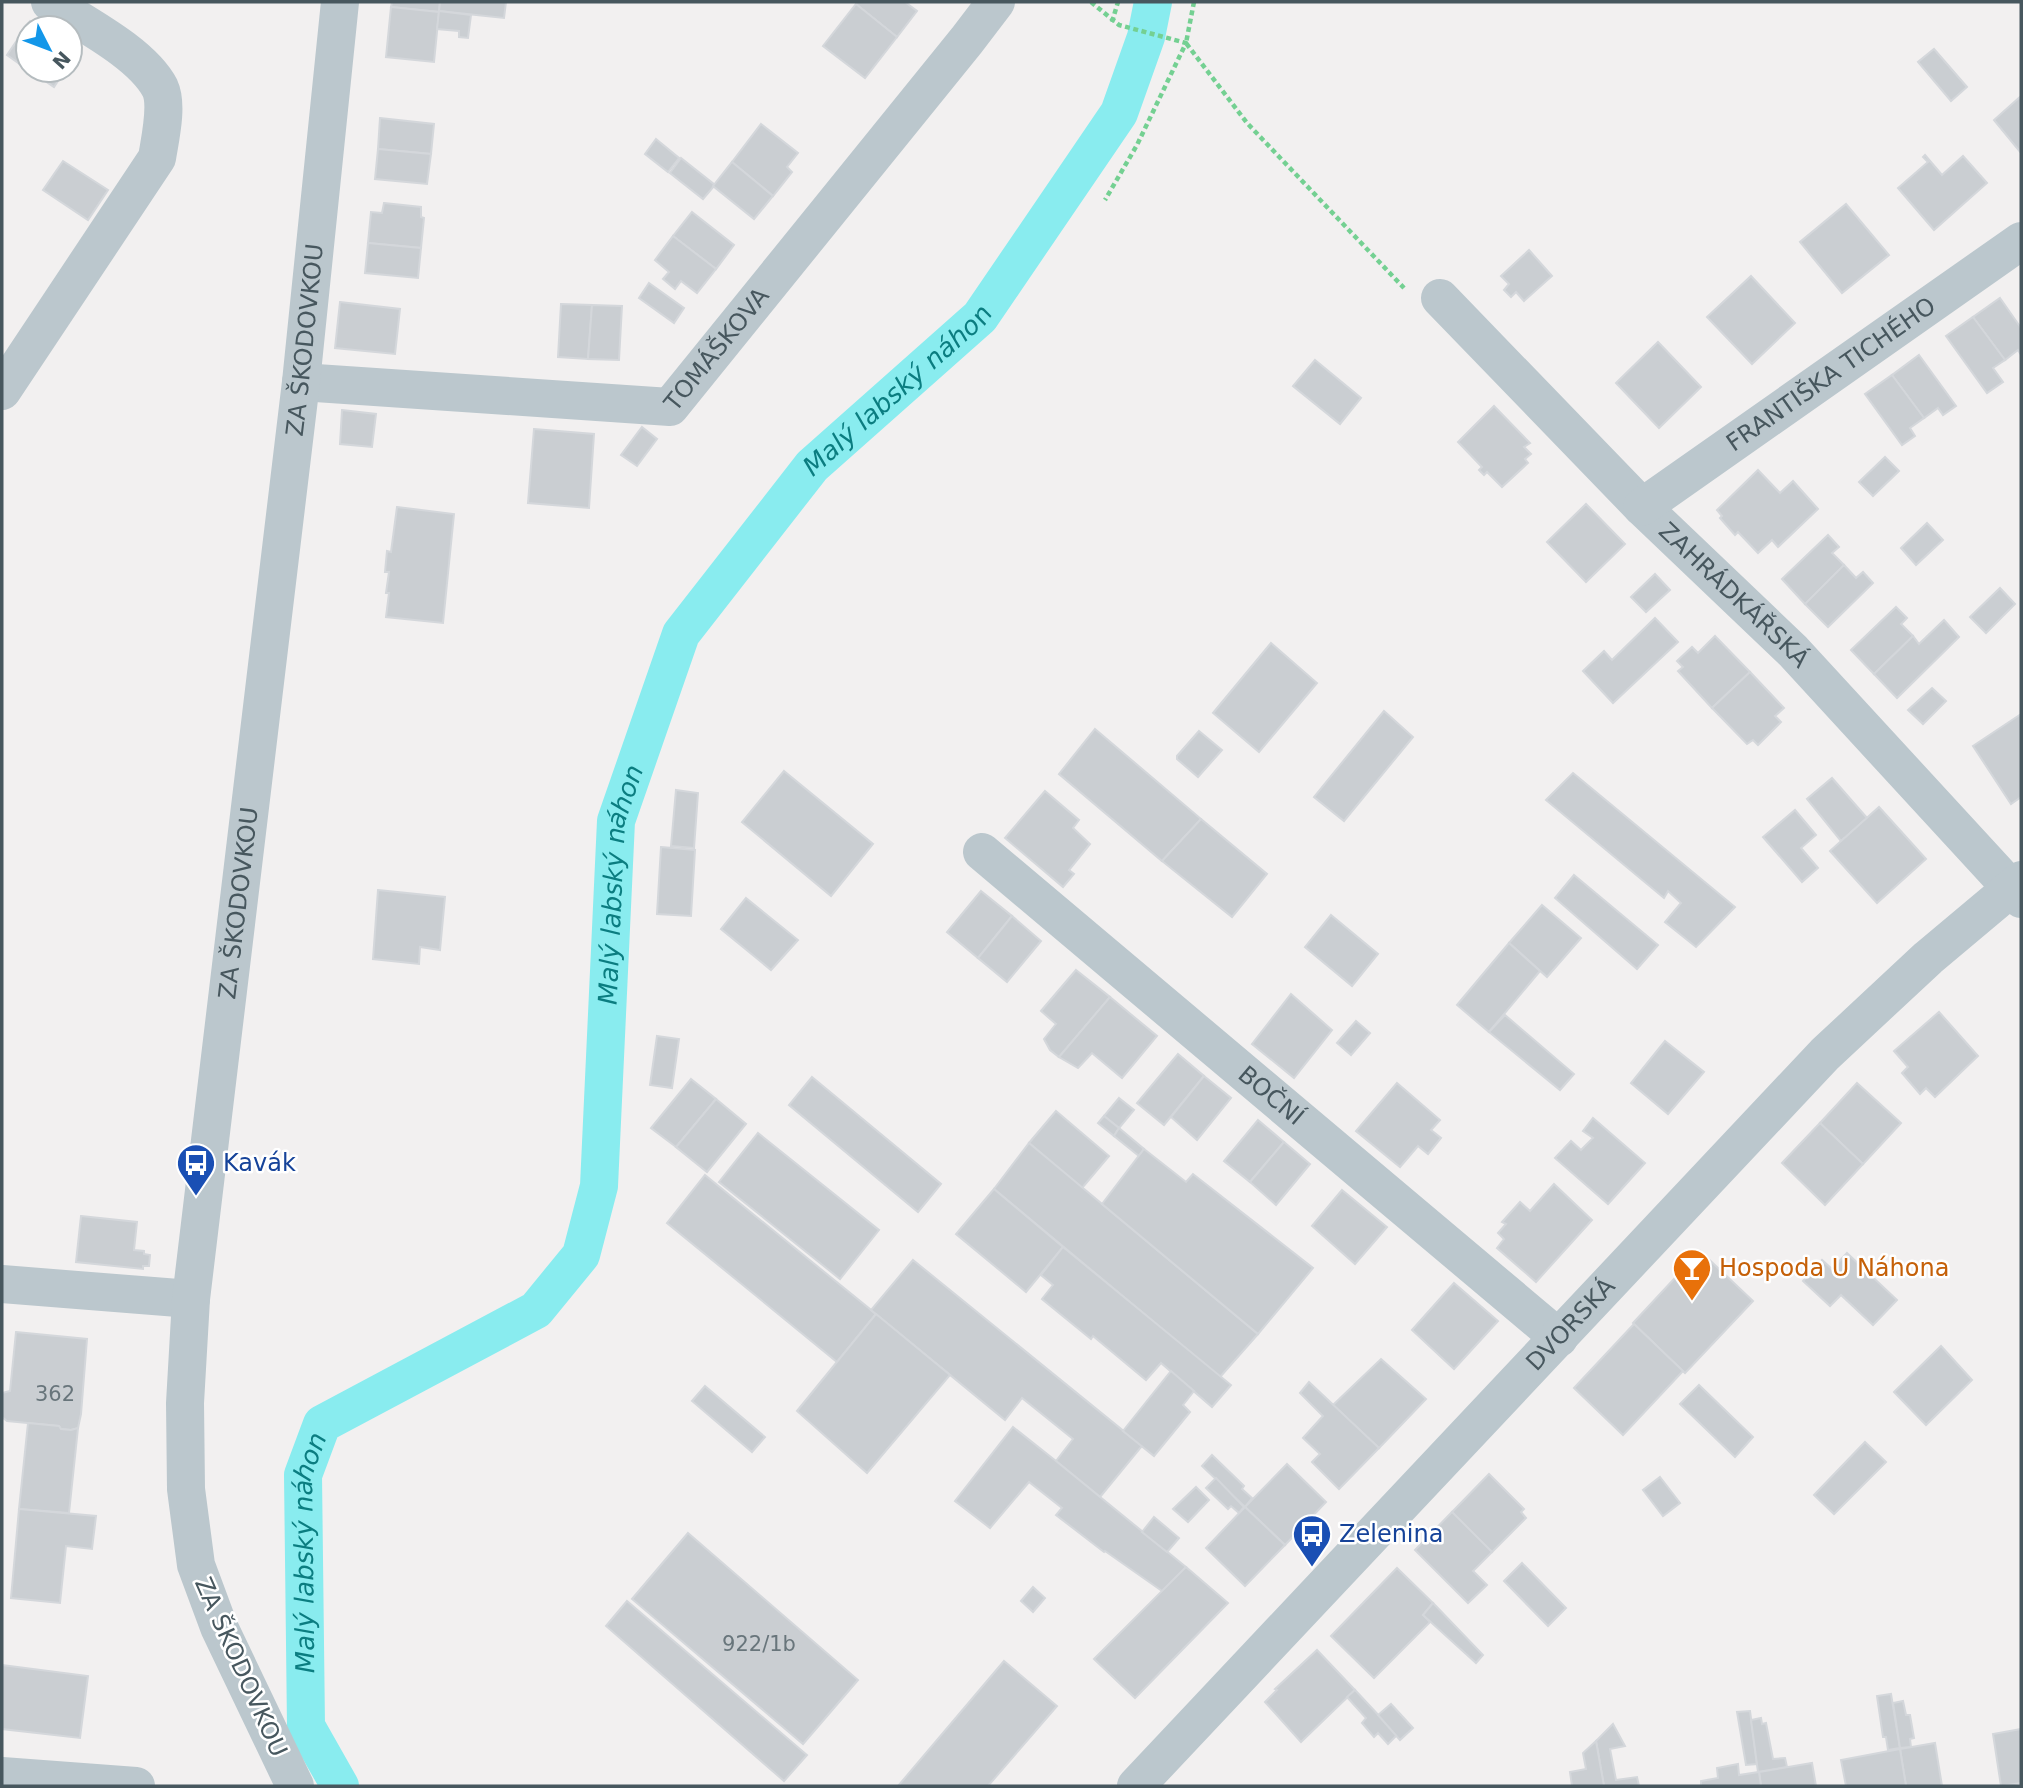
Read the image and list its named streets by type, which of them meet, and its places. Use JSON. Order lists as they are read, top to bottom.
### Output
{
  "streets": {
    "street": [
      "ZA ŠKODOVKOU",
      "TOMÁŠKOVA",
      "FRANTIŠKA TICHÉHO",
      "ZAHRÁDKÁŘSKÁ",
      "BOČNÍ",
      "DVORSKÁ"
    ]
  },
  "crossings": [
    ["ZA ŠKODOVKOU", "TOMÁŠKOVA"],
    ["FRANTIŠKA TICHÉHO", "ZAHRÁDKÁŘSKÁ"],
    ["ZAHRÁDKÁŘSKÁ", "DVORSKÁ"],
    ["BOČNÍ", "DVORSKÁ"]
  ],
  "water": ["Malý labský náhon"],
  "places": {
    "bus stop": ["Kavák", "Zelenina"],
    "bar": ["Hospoda U Náhona"]
  },
  "house_numbers": ["362", "922/1b"],
  "north": "bottom right"
}
